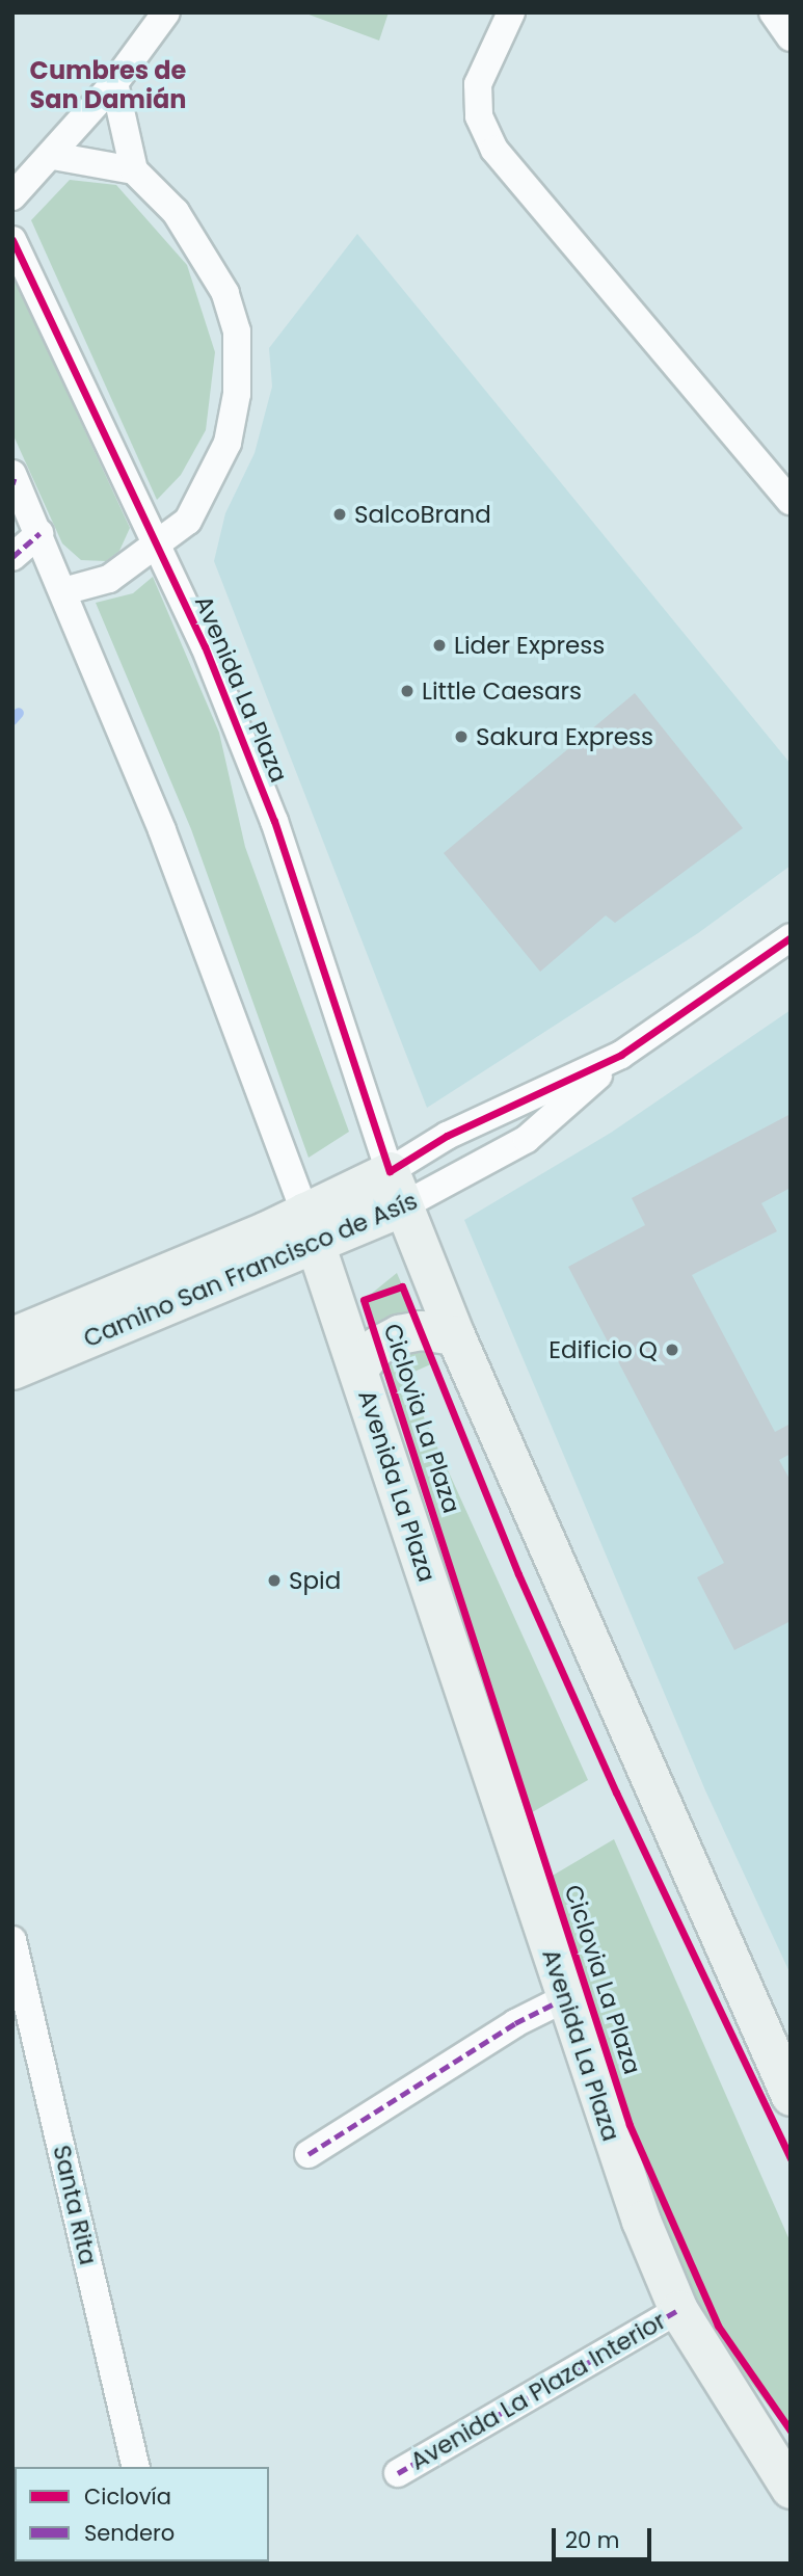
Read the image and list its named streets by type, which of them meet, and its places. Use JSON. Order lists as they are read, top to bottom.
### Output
{
  "streets": {
    "main road": ["Avenida La Plaza", "Camino San Francisco de Asís"],
    "street": ["Santa Rita", "Avenida La Plaza Interior"],
    "cycle path": ["Ciclovia La Plaza"]
  },
  "crossings": [
    ["Avenida La Plaza", "Camino San Francisco de Asís"],
    ["Avenida La Plaza", "Avenida La Plaza Interior"]
  ],
  "districts": ["Cumbres de San Damián"],
  "places": [
    "SalcoBrand",
    "Lider Express",
    "Little Caesars",
    "Sakura Express",
    "Edificio Q",
    "Spid"
  ],
  "legend": ["Ciclovía", "Sendero"],
  "scale_bar": "20 m"
}
